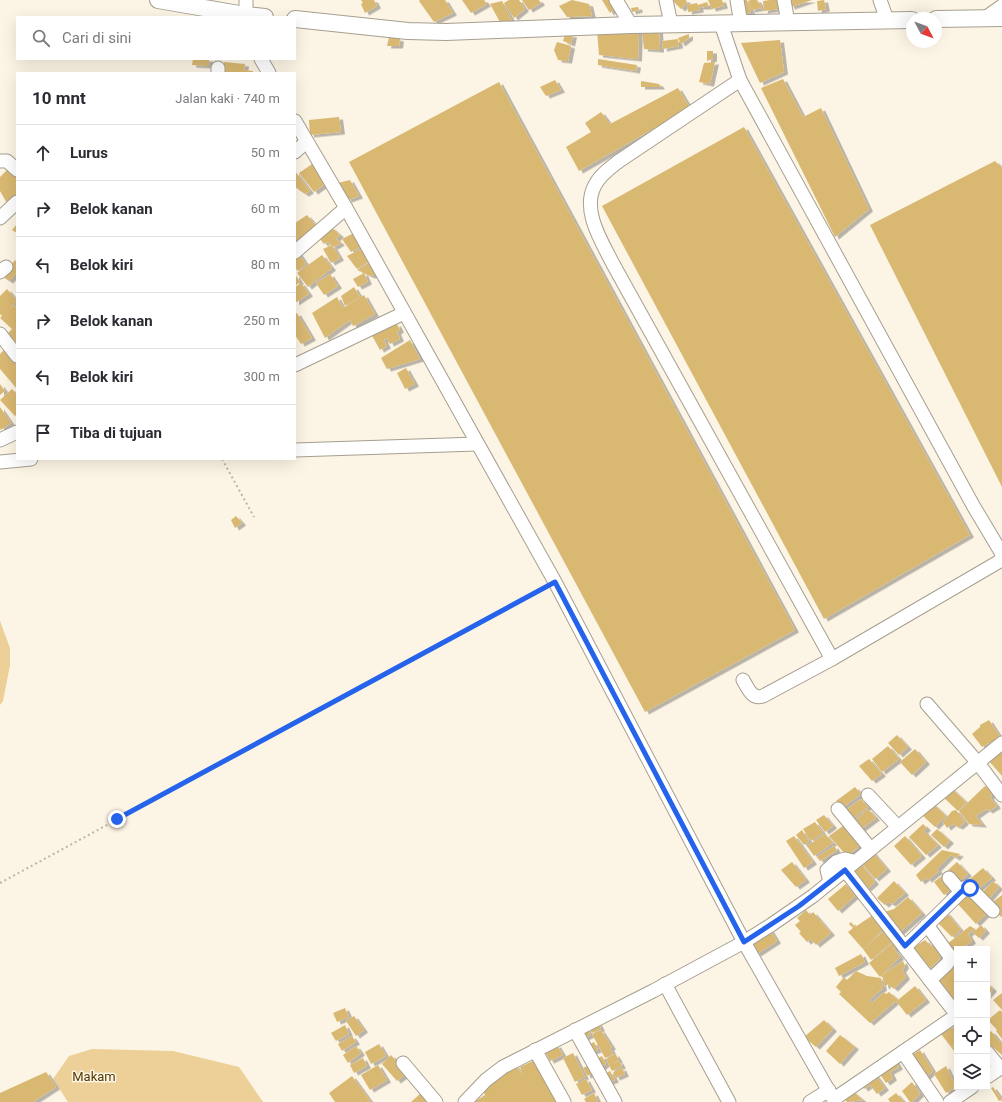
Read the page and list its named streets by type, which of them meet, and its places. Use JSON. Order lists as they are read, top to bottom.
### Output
{
  "parks": ["Makam"],
  "north": "bottom right",
  "page": {
    "search": "Cari di sini",
    "heading": ["10 mnt", "Jalan kaki · 740 m"],
    "list": [
      ["Lurus", "50 m"],
      ["Belok kanan", "60 m"],
      ["Belok kiri", "80 m"],
      ["Belok kanan", "250 m"],
      ["Belok kiri", "300 m"],
      "Tiba di tujuan"
    ],
    "map_buttons": ["+", "−"]
  }
}
